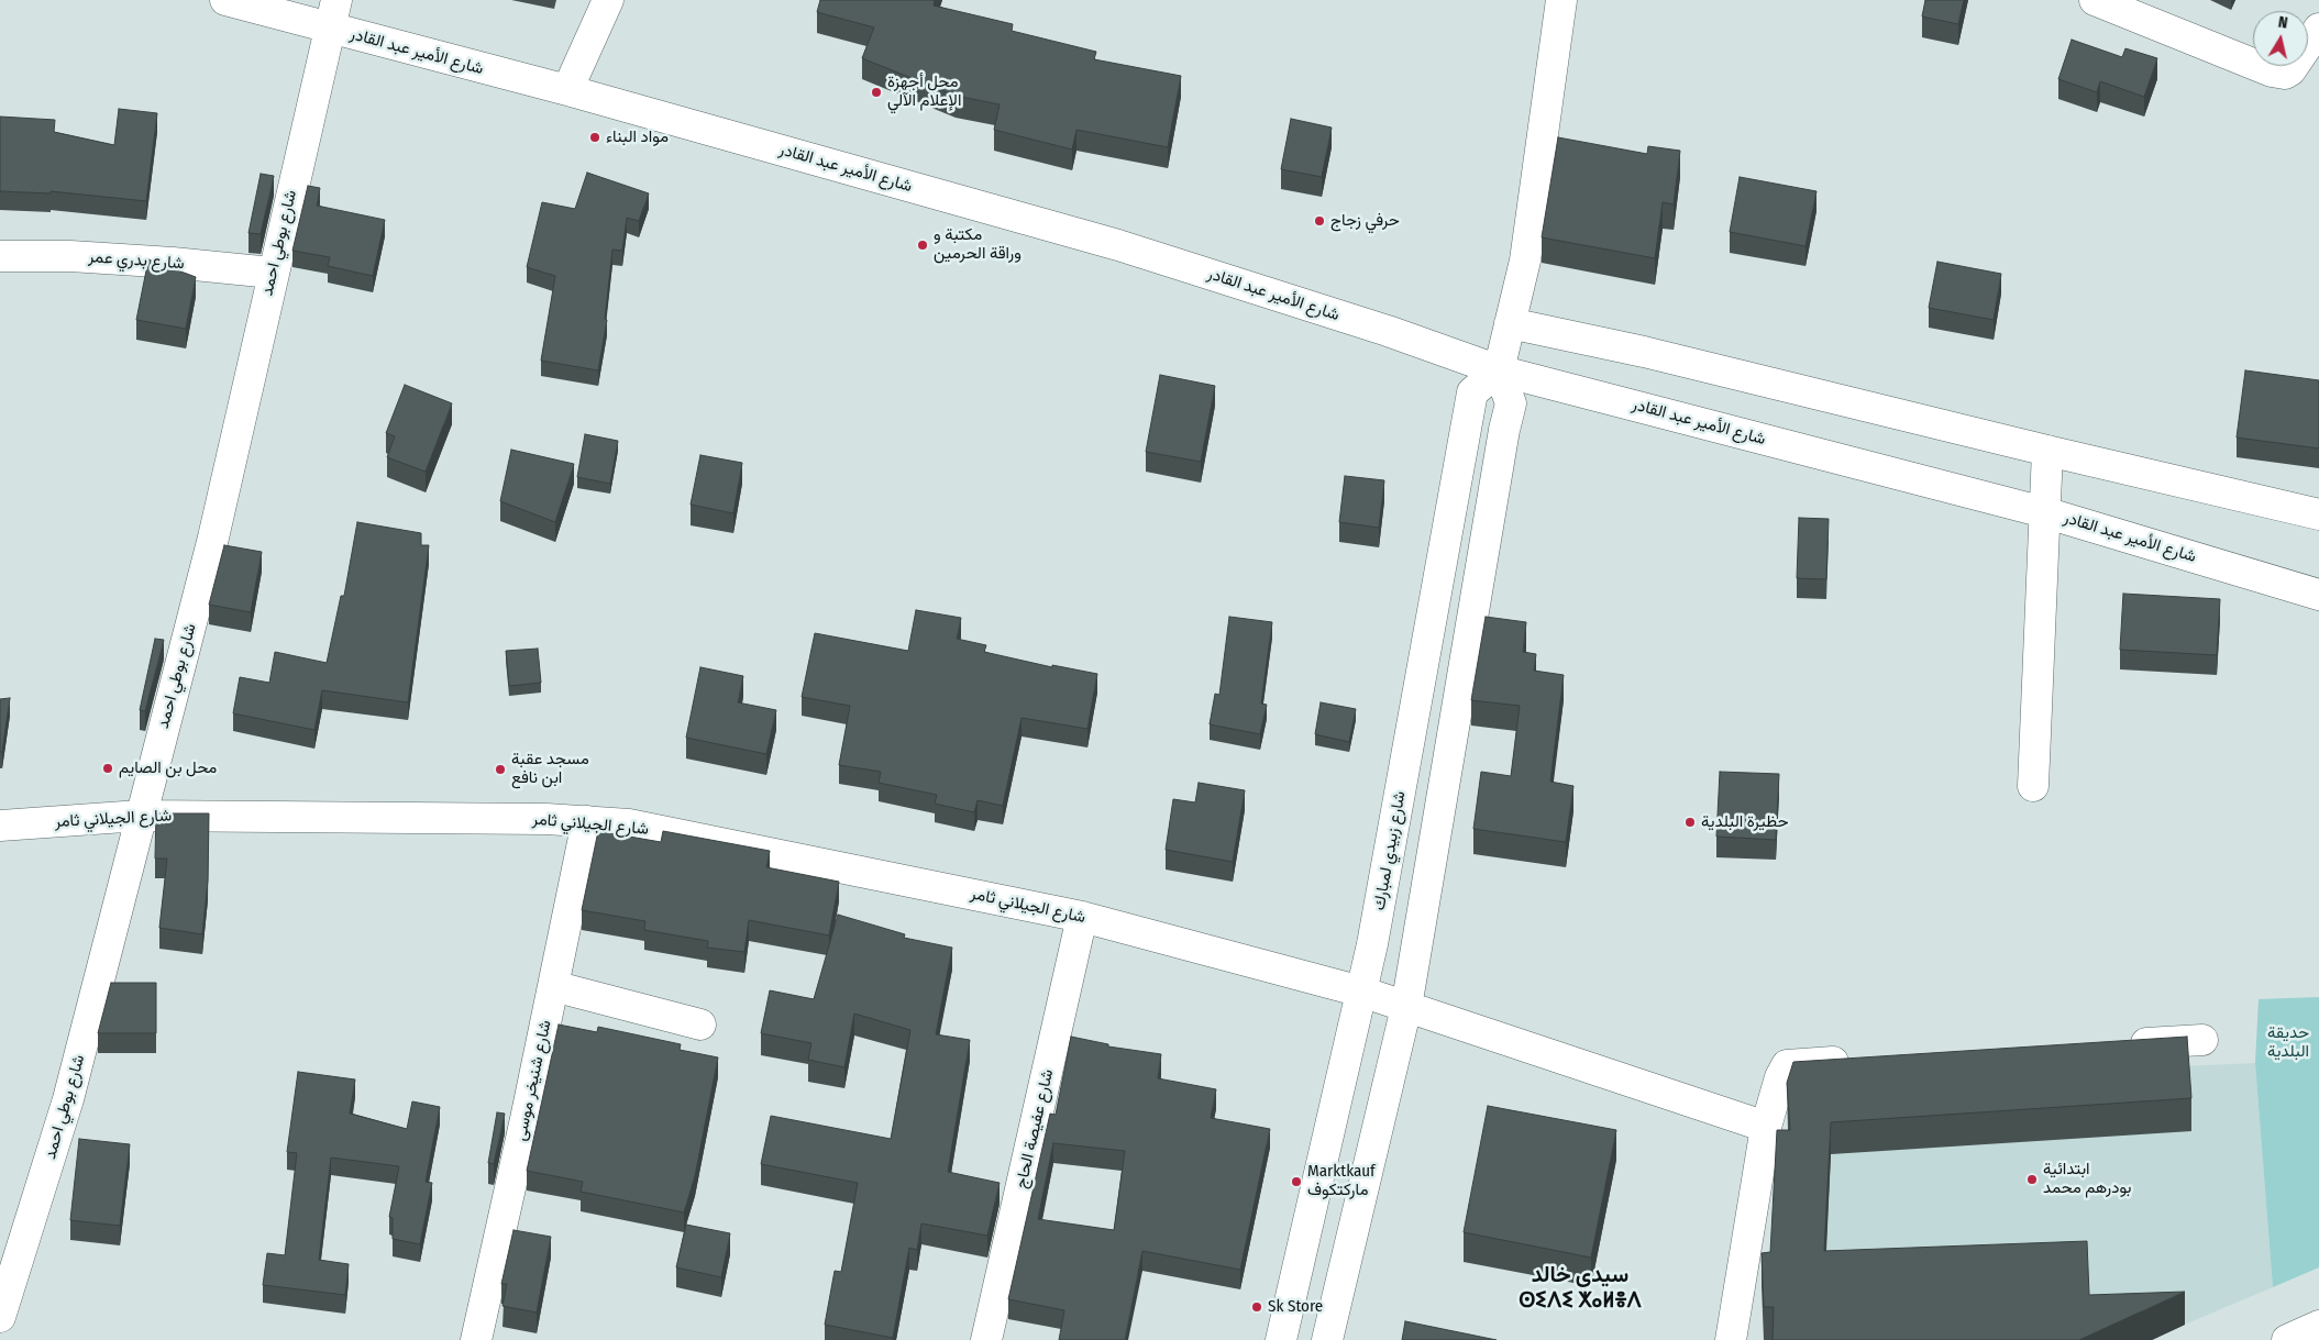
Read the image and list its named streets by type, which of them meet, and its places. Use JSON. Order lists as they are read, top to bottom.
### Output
{
  "streets": {
    "street": [
      "شارع الأمير عبد القادر",
      "شارع بوطي احمد",
      "شارع بدري عمر",
      "شارع الجيلاني ثامر",
      "شارع زبيدي لمبارك",
      "شارع شنيخر موسى",
      "شارع عفيصة الحاج"
    ]
  },
  "crossings": [
    ["شارع الأمير عبد القادر", "شارع بوطي احمد"],
    ["شارع الأمير عبد القادر", "شارع زبيدي لمبارك"],
    ["شارع بوطي احمد", "شارع بدري عمر"],
    ["شارع بوطي احمد", "شارع الجيلاني ثامر"],
    ["شارع الجيلاني ثامر", "شارع زبيدي لمبارك"],
    ["شارع الجيلاني ثامر", "شارع شنيخر موسى"],
    ["شارع الجيلاني ثامر", "شارع عفيصة الحاج"]
  ],
  "districts": ["سيدي خالد ⵙⵉⴷⵉ ⵅⴰⵍⴻⴷ"],
  "parks": ["حديقة البلدية"],
  "places": [
    "محل أجهزة الإعلام الآلي",
    "مواد البناء",
    "حرفي زجاج",
    "مكتبة و وراقة الحرمين",
    "محل بن الصايم",
    "مسجد عقبة ابن نافع",
    "حظيرة البلدية",
    "ابتدائية بودرهم محمد",
    "Marktkauf ماركتكوف",
    "Sk Store"
  ],
  "north": "top"
}
